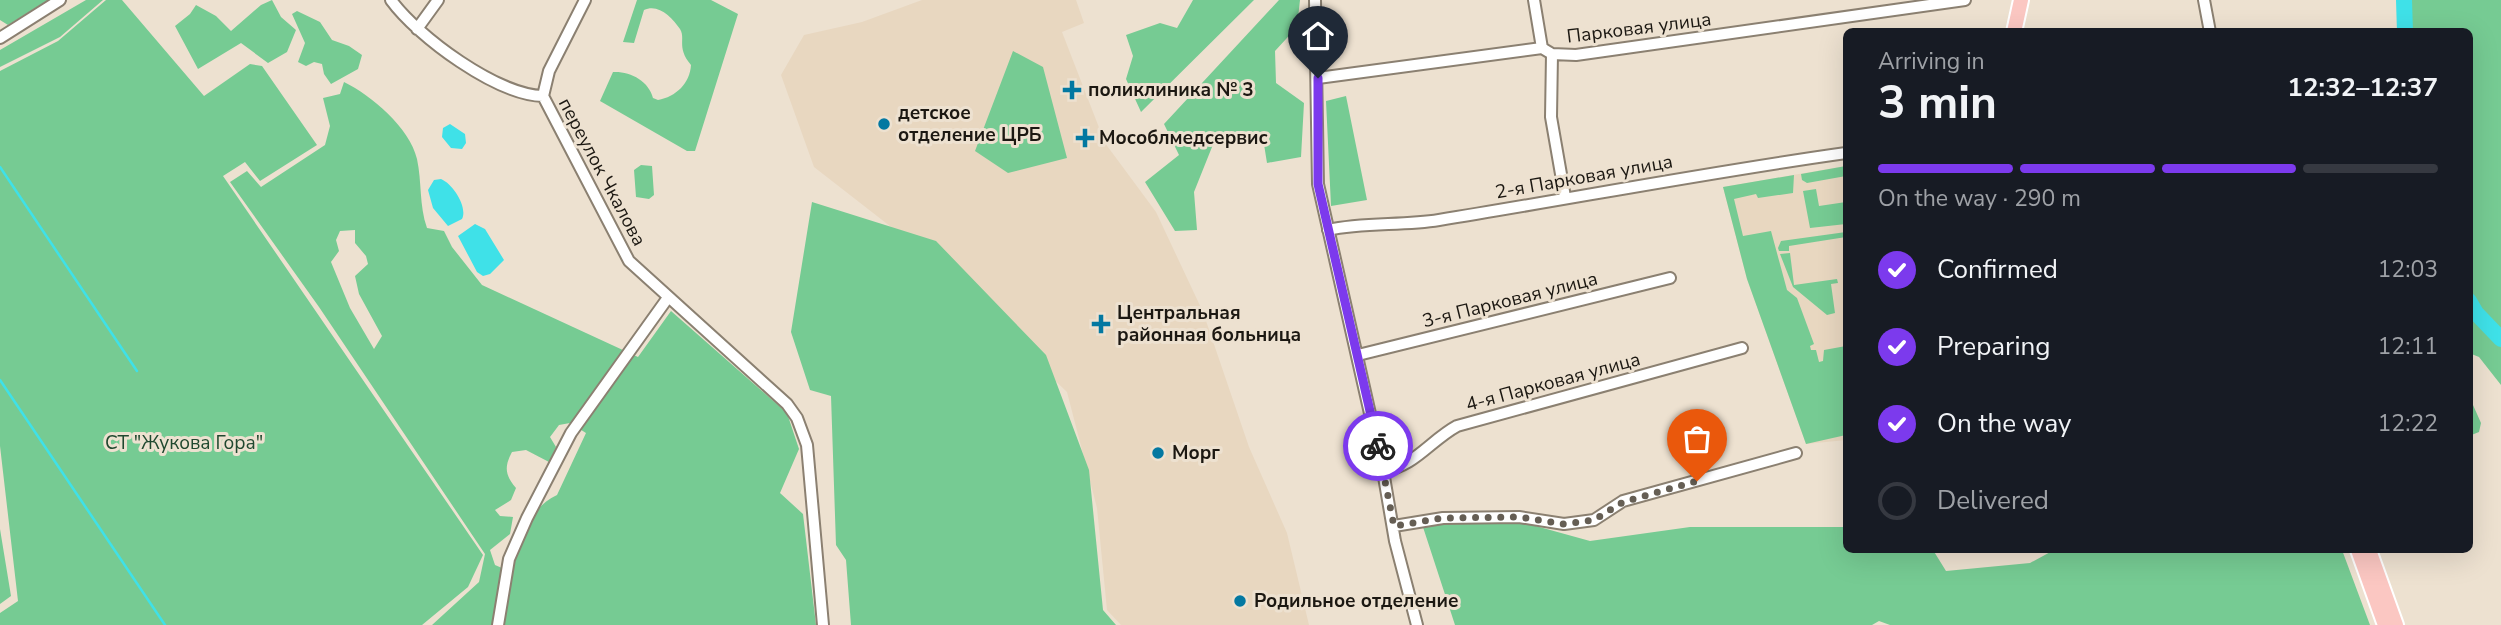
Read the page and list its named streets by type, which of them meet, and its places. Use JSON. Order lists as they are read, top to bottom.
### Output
{
  "streets": {
    "street": [
      "Парковая улица",
      "переулок Чкалова",
      "2-я Парковая улица",
      "3-я Парковая улица",
      "4-я Парковая улица"
    ]
  },
  "parks": ["СТ \"Жукова Гора\""],
  "places": {
    "health": ["поликлиника № 3", "Мособлмедсервис", "Центральная районная больница"],
    "other": ["детское отделение ЦРБ", "Морг", "Родильное отделение"]
  },
  "page": {
    "heading": ["3 min", "Arriving in", "12:32–12:37"],
    "bar": "On the way · 290 m",
    "list": [
      ["Confirmed", "12:03"],
      ["Preparing", "12:11"],
      ["On the way", "12:22"],
      "Delivered"
    ]
  }
}
